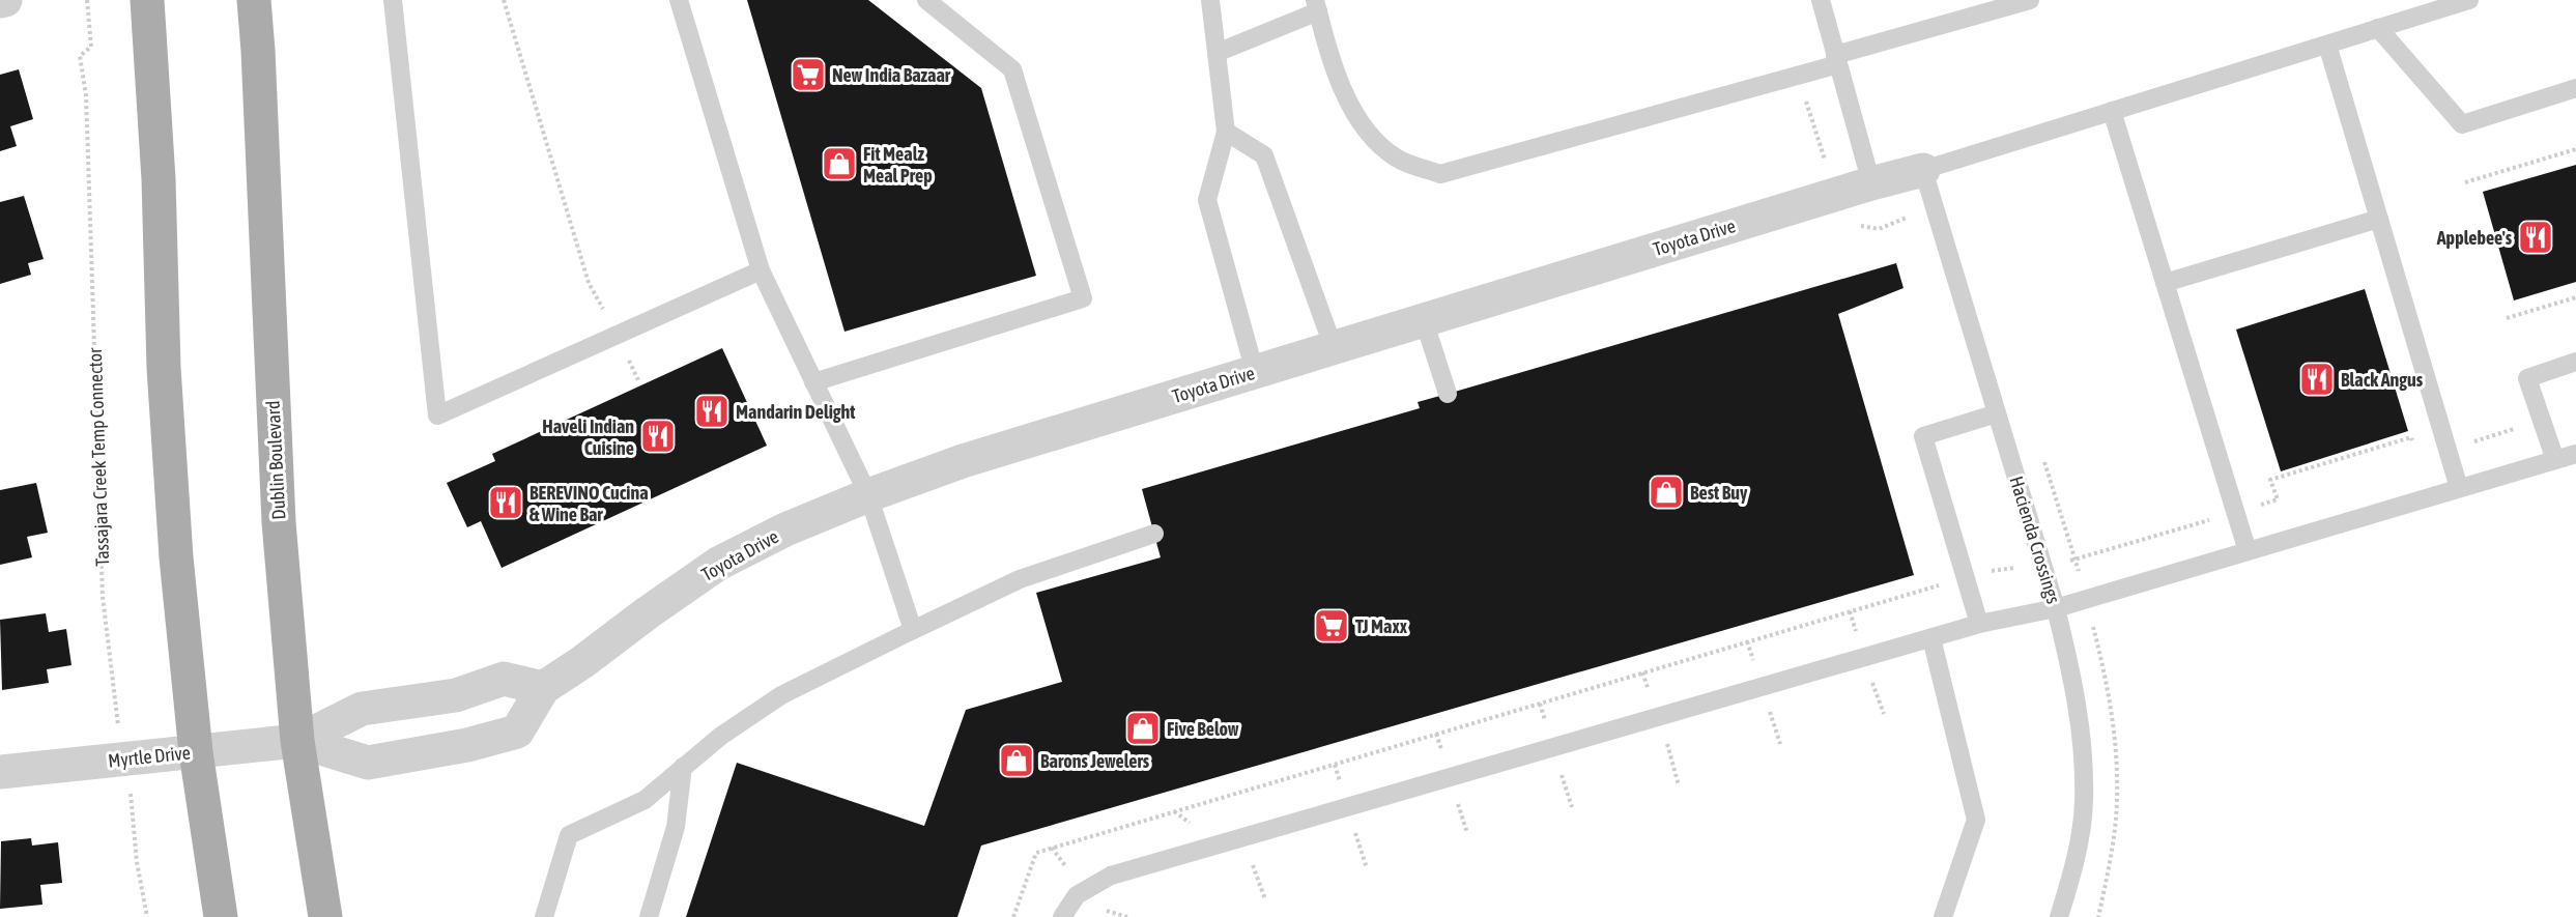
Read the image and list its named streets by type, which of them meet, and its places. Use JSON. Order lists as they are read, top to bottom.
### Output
{
  "streets": {
    "main road": ["Dublin Boulevard"],
    "street": ["Toyota Drive", "Myrtle Drive"],
    "lane": ["Hacienda Crossings"],
    "path": ["Tassajara Creek Temp Connector"]
  },
  "crossings": [
    ["Toyota Drive", "Dublin Boulevard"],
    ["Toyota Drive", "Hacienda Crossings"],
    ["Toyota Drive", "Myrtle Drive"],
    ["Tassajara Creek Temp Connector", "Myrtle Drive"],
    ["Dublin Boulevard", "Myrtle Drive"]
  ],
  "places": {
    "supermarket": ["New India Bazaar", "TJ Maxx"],
    "shop": [
      "Fit Mealz Meal Prep",
      "Best Buy",
      "Five Below",
      "Barons Jewelers"
    ],
    "restaurant": [
      "Applebee's",
      "Black Angus",
      "Mandarin Delight",
      "Haveli Indian Cuisine",
      "BEREVINO Cucina & Wine Bar"
    ]
  }
}
